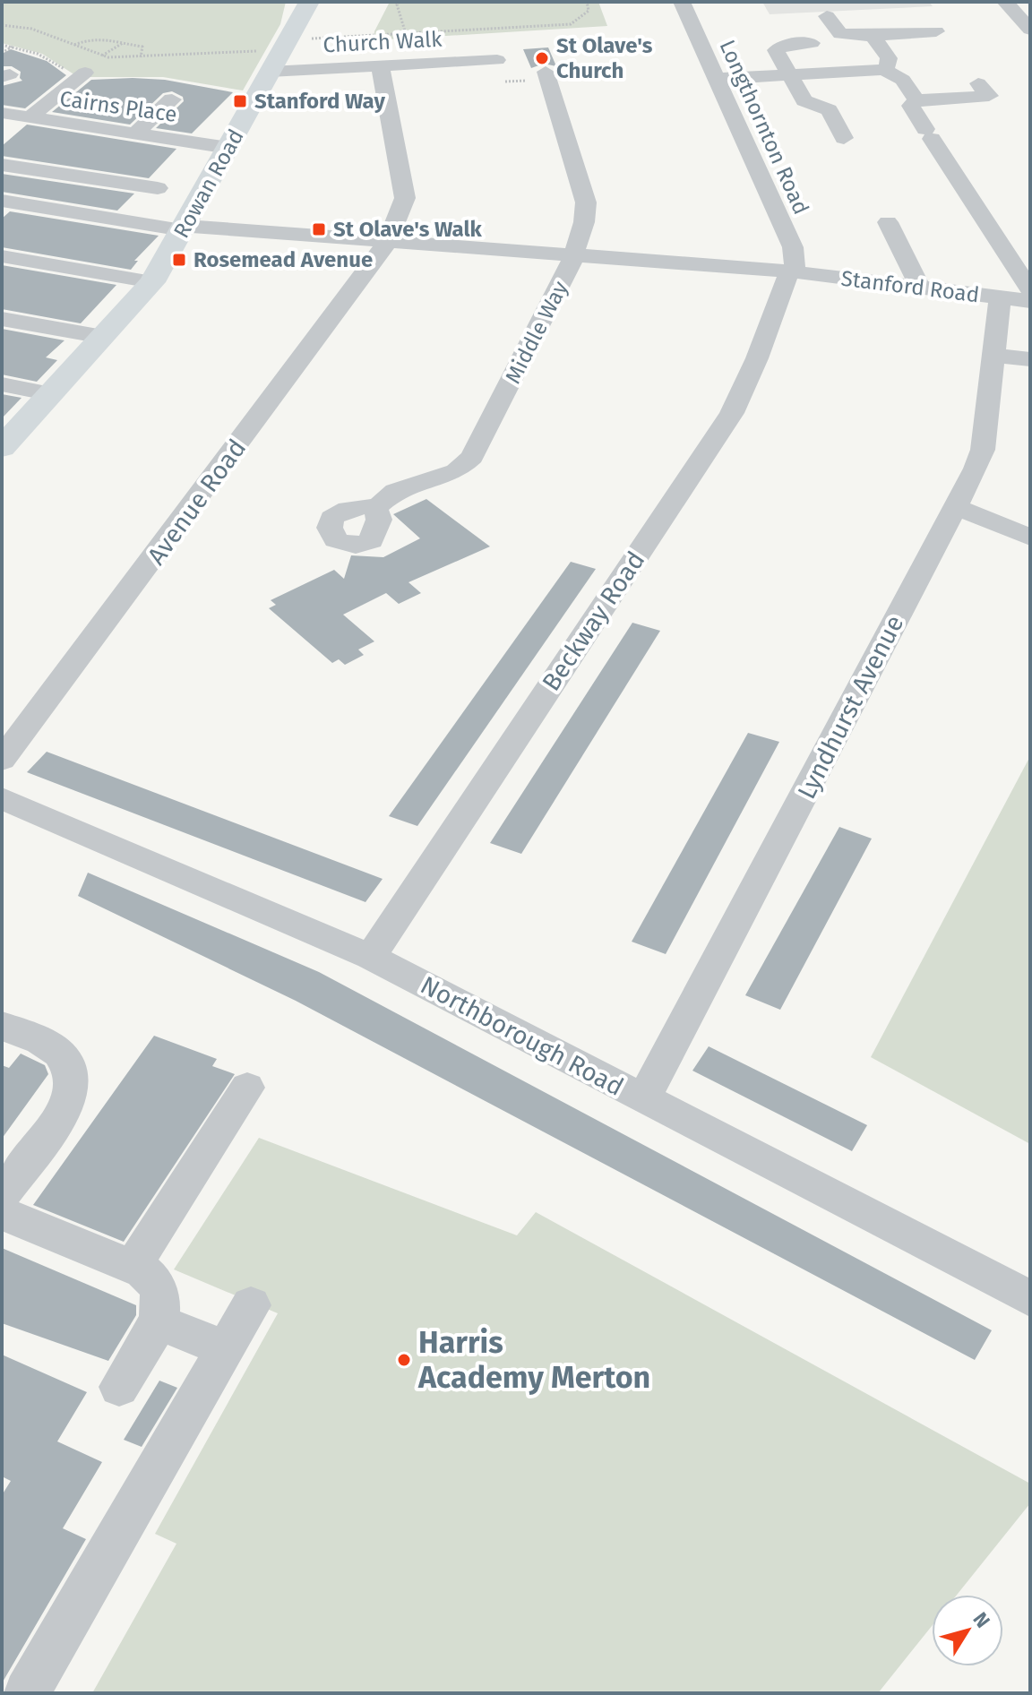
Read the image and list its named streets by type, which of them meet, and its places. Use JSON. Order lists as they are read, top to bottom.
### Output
{
  "streets": {
    "main road": ["Rowan Road"],
    "street": [
      "Church Walk",
      "Cairns Place",
      "Longthornton Road",
      "Stanford Road",
      "Middle Way",
      "Avenue Road",
      "Beckway Road",
      "Lyndhurst Avenue",
      "Northborough Road"
    ]
  },
  "crossings": [
    ["Church Walk", "Rowan Road"],
    ["Church Walk", "Avenue Road"],
    ["Cairns Place", "Rowan Road"],
    ["Longthornton Road", "Stanford Road"],
    ["Longthornton Road", "Beckway Road"],
    ["Stanford Road", "Beckway Road"],
    ["Stanford Road", "Lyndhurst Avenue"],
    ["Beckway Road", "Northborough Road"],
    ["Lyndhurst Avenue", "Northborough Road"]
  ],
  "places": {
    "other": ["St Olave's Church", "Harris Academy Merton"],
    "transit": ["Stanford Way", "St Olave's Walk", "Rosemead Avenue"]
  },
  "north": "top right"
}
